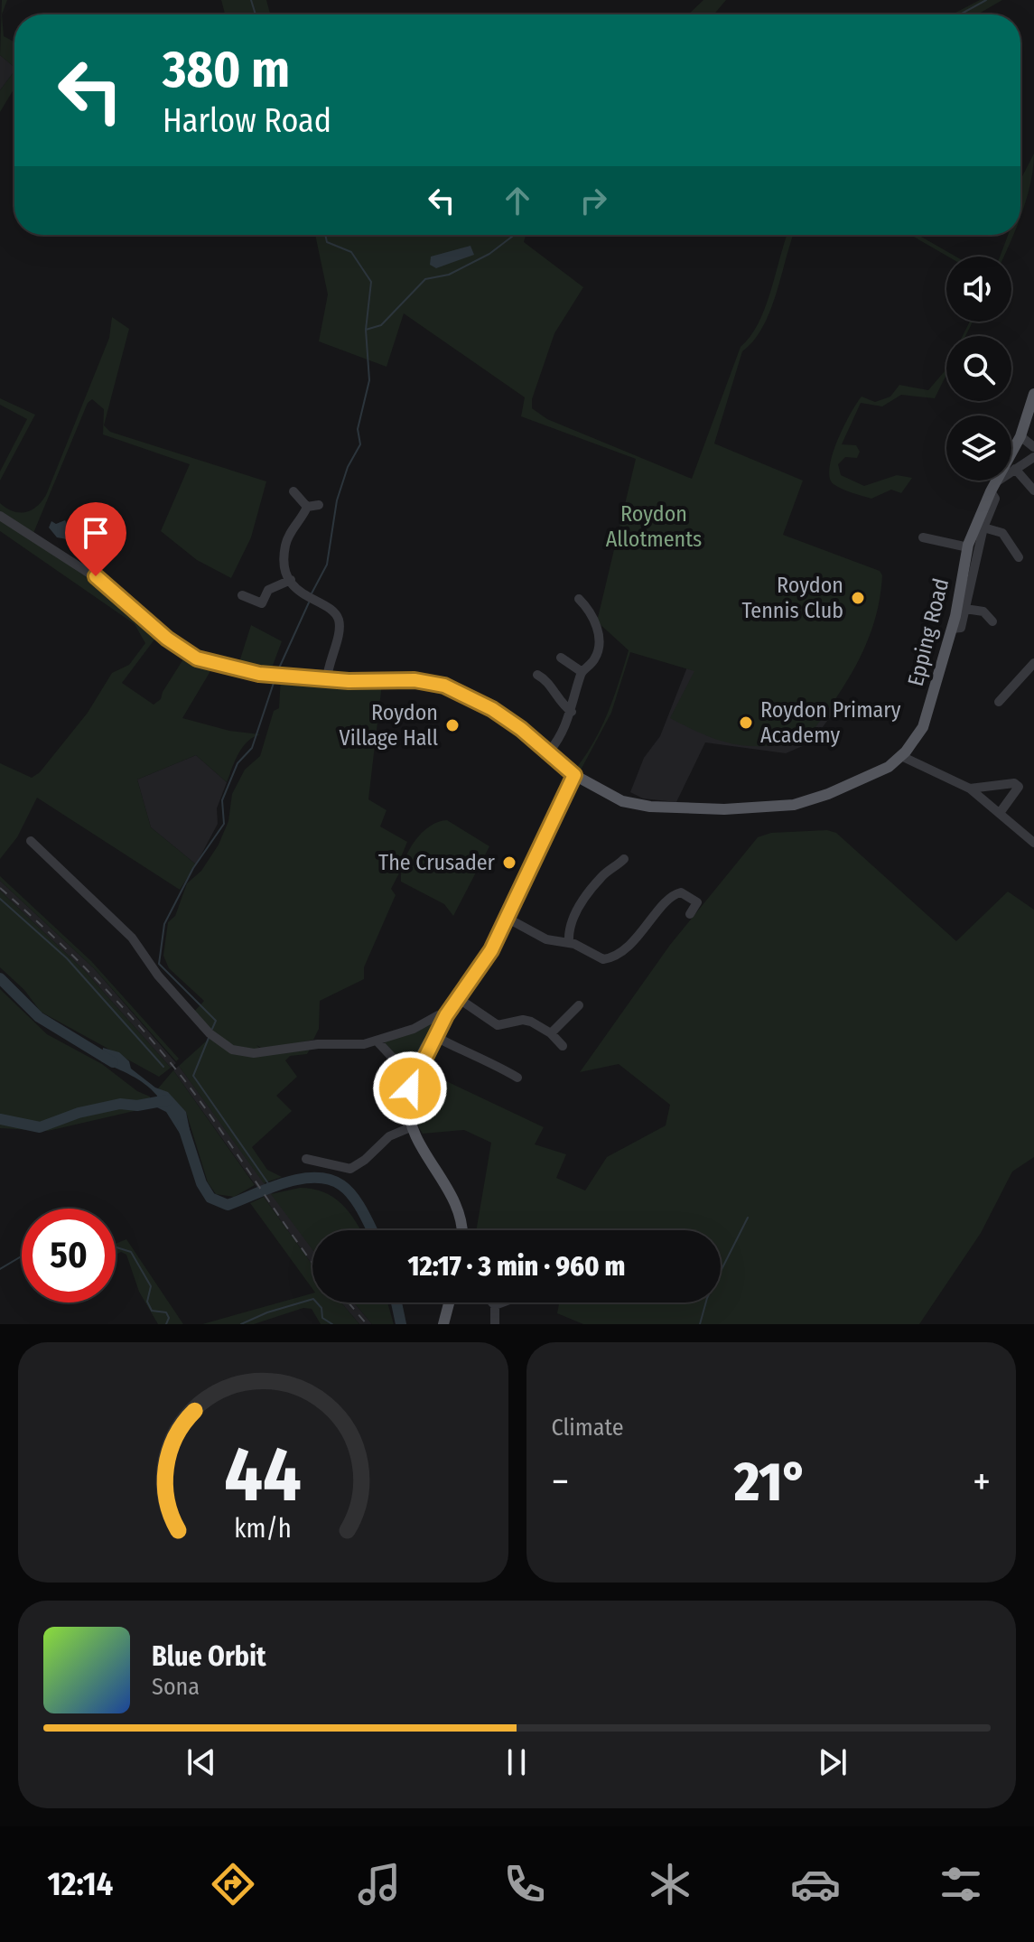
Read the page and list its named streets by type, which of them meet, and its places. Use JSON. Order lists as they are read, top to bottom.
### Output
{
  "streets": {
    "main road": ["Epping Road"]
  },
  "parks": ["Roydon Allotments"],
  "places": [
    "Roydon Tennis Club",
    "Roydon Primary Academy",
    "Roydon Village Hall",
    "The Crusader"
  ],
  "page": {
    "turn": ["380 m", "Harlow Road"],
    "limit": "50",
    "trip": "12:17 · 3 min · 960 m",
    "tile": "Climate",
    "heat": ["−", "21°", "+"],
    "song": ["Blue Orbit", "Sona"],
    "tabs": "12:14",
    "gauge": ["44", "km/h"]
  }
}
